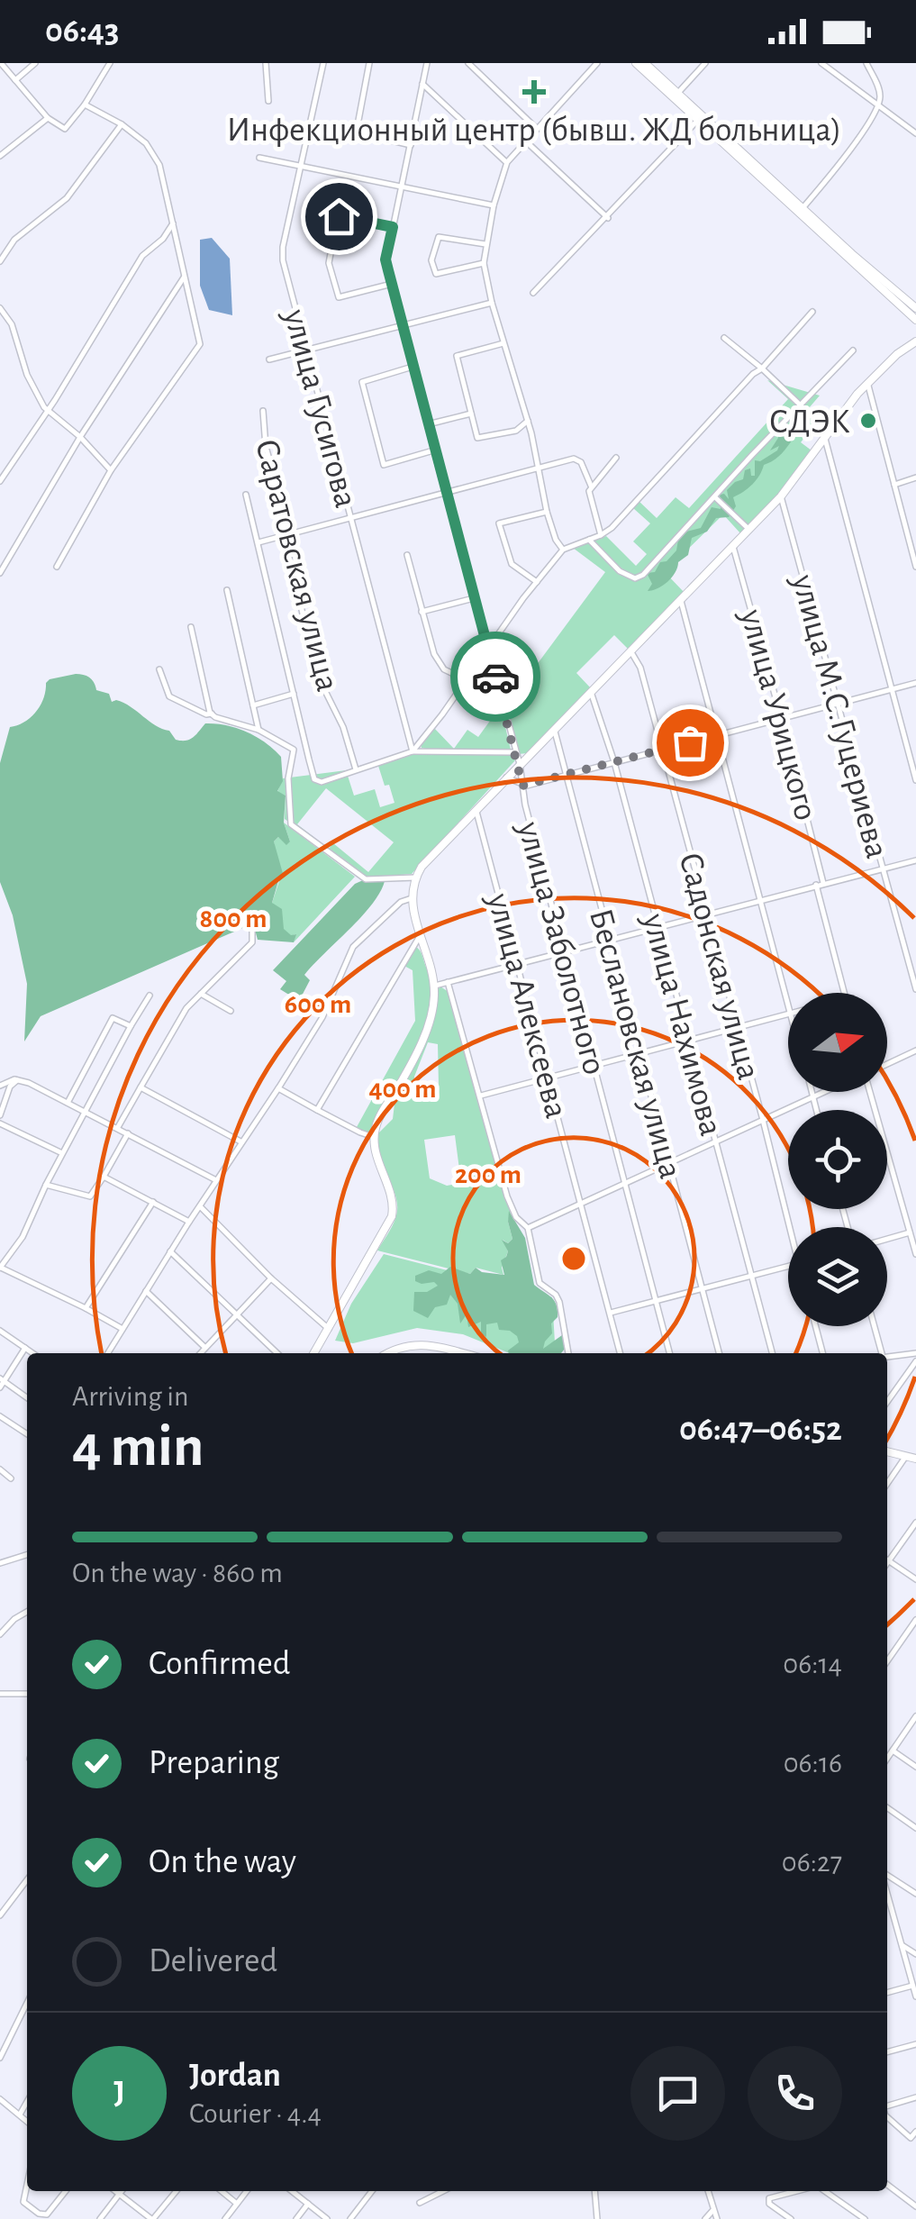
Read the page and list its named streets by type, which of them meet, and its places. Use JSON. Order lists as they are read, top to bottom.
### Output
{
  "streets": {
    "street": [
      "улица Гусигова",
      "Саратовская улица",
      "улица Урицкого",
      "улица М.С.Гуцериева",
      "улица Заболотного",
      "Садонская улица",
      "улица Алексеева",
      "улица Нахимова",
      "Беслановская улица"
    ]
  },
  "places": {
    "health": ["Инфекционный центр (бывш. ЖД больница)"],
    "other": ["СДЭК"]
  },
  "north": "right",
  "page": {
    "status": "06:43",
    "heading": ["4 min", "Arriving in", "06:47–06:52"],
    "panel": ["Jordan", "Courier · 4.4"],
    "bar": "On the way · 860 m",
    "list": [
      ["Confirmed", "06:14"],
      ["Preparing", "06:16"],
      ["On the way", "06:27"],
      "Delivered"
    ],
    "round": "J"
  },
  "rings": [
    "800 m",
    "600 m",
    "400 m",
    "200 m"
  ]
}
